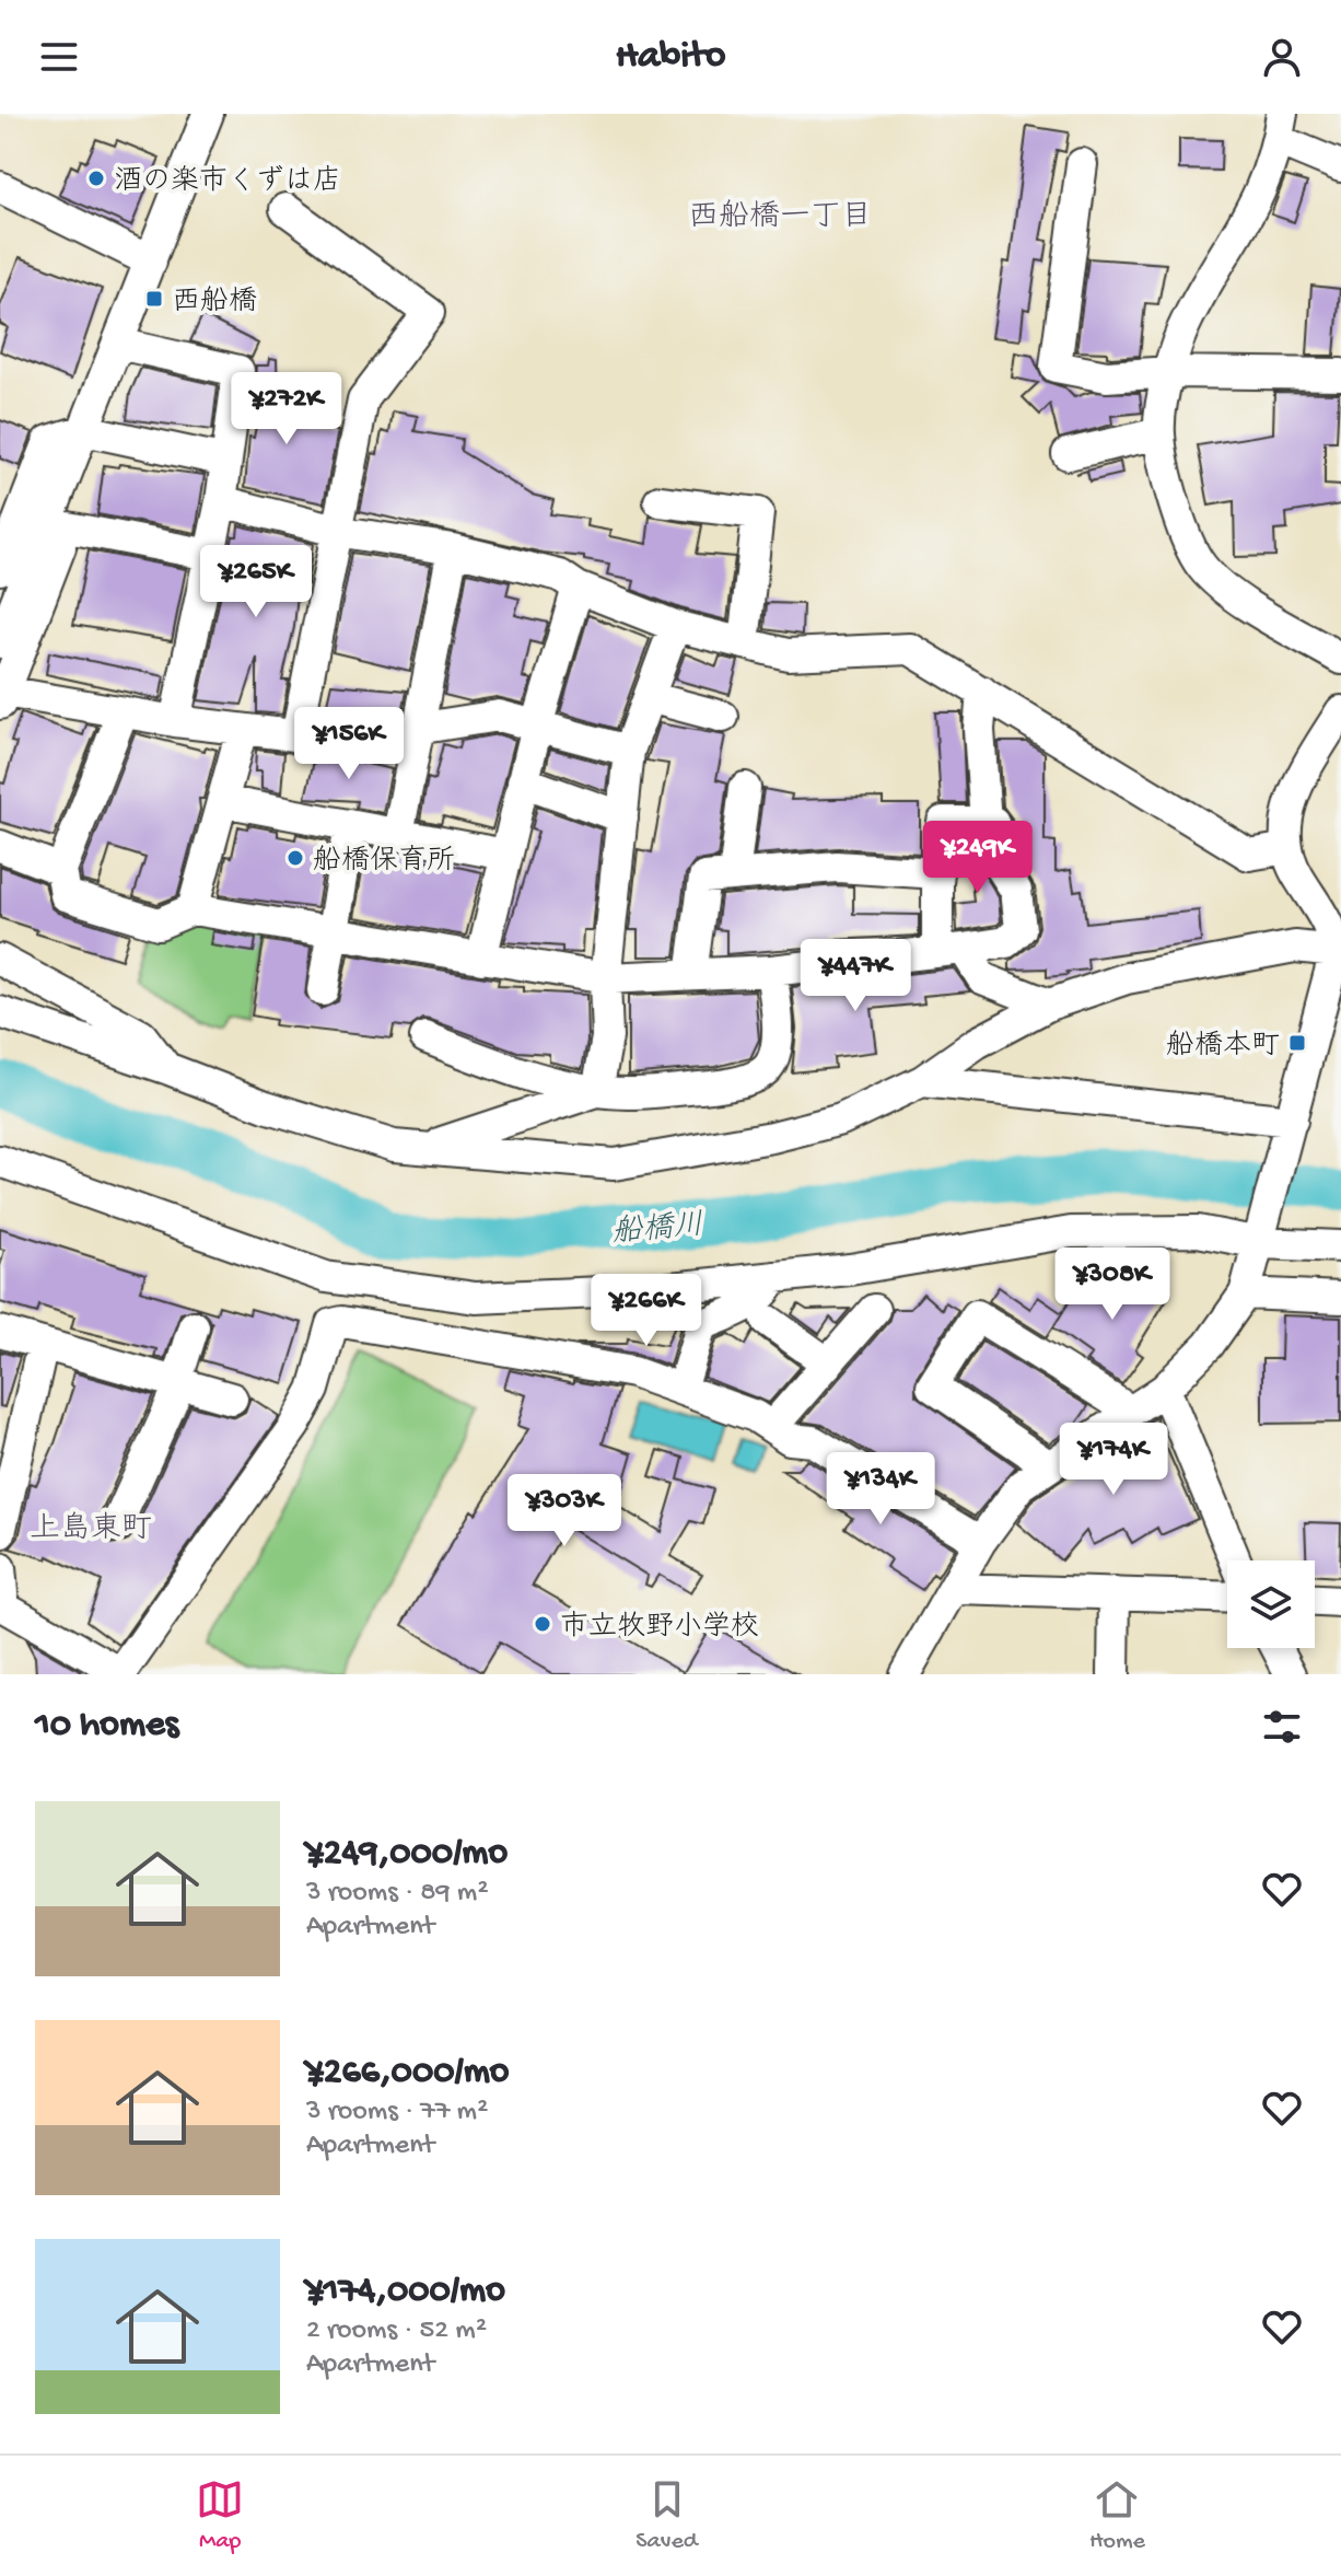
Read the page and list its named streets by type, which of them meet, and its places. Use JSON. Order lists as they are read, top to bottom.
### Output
{
  "districts": ["西船橋一丁目", "上島東町"],
  "water": ["船橋川"],
  "places": {
    "other": ["酒の楽市くずは店", "船橋保育所", "市立牧野小学校"],
    "transit": ["西船橋", "船橋本町"]
  },
  "page": {
    "header": "Habito",
    "price": [
      "¥272K",
      "¥265K",
      "¥156K",
      "¥249K",
      "¥447K",
      "¥308K",
      "¥266K",
      "¥174K",
      "¥134K",
      "¥303K"
    ],
    "heading": "10 homes",
    "list": [
      {
        "name": "¥249,000/mo",
        "note": "3 rooms · 89 m² · Apartment"
      },
      {
        "name": "¥266,000/mo",
        "note": "3 rooms · 77 m² · Apartment"
      },
      {
        "name": "¥174,000/mo",
        "note": "2 rooms · 52 m² · Apartment"
      }
    ],
    "tabs": ["Map", "Saved", "Home"]
  }
}
